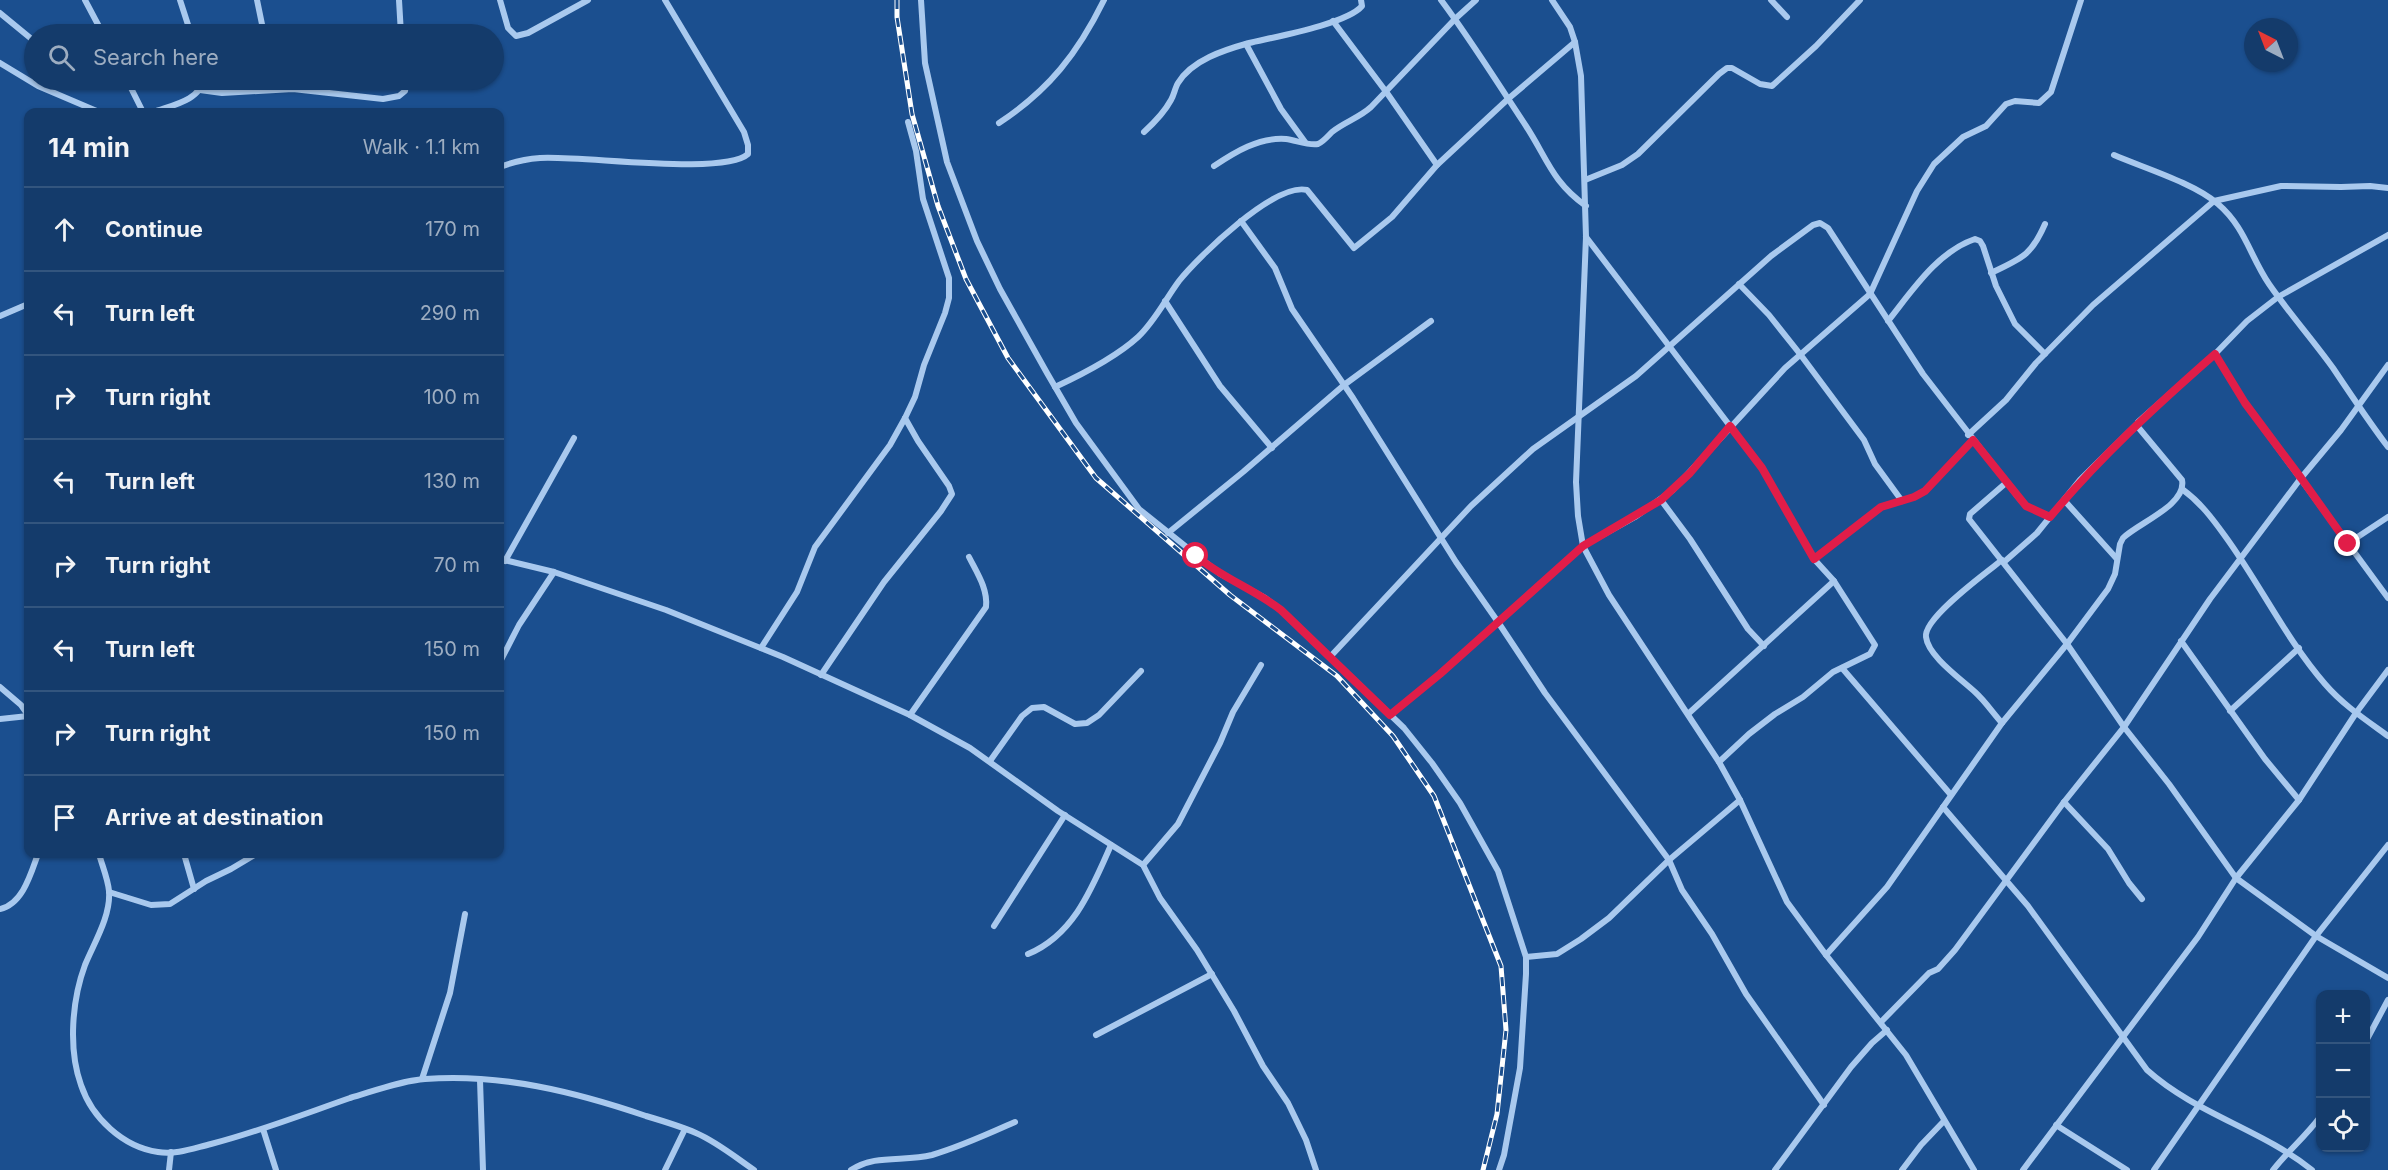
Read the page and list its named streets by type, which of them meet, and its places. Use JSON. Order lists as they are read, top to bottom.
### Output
{
  "north": "top left",
  "page": {
    "search": "Search here",
    "heading": ["14 min", "Walk · 1.1 km"],
    "list": [
      ["Continue", "170 m"],
      ["Turn left", "290 m"],
      ["Turn right", "100 m"],
      ["Turn left", "130 m"],
      ["Turn right", "70 m"],
      ["Turn left", "150 m"],
      ["Turn right", "150 m"],
      "Arrive at destination"
    ],
    "map_buttons": ["+", "−"]
  }
}
